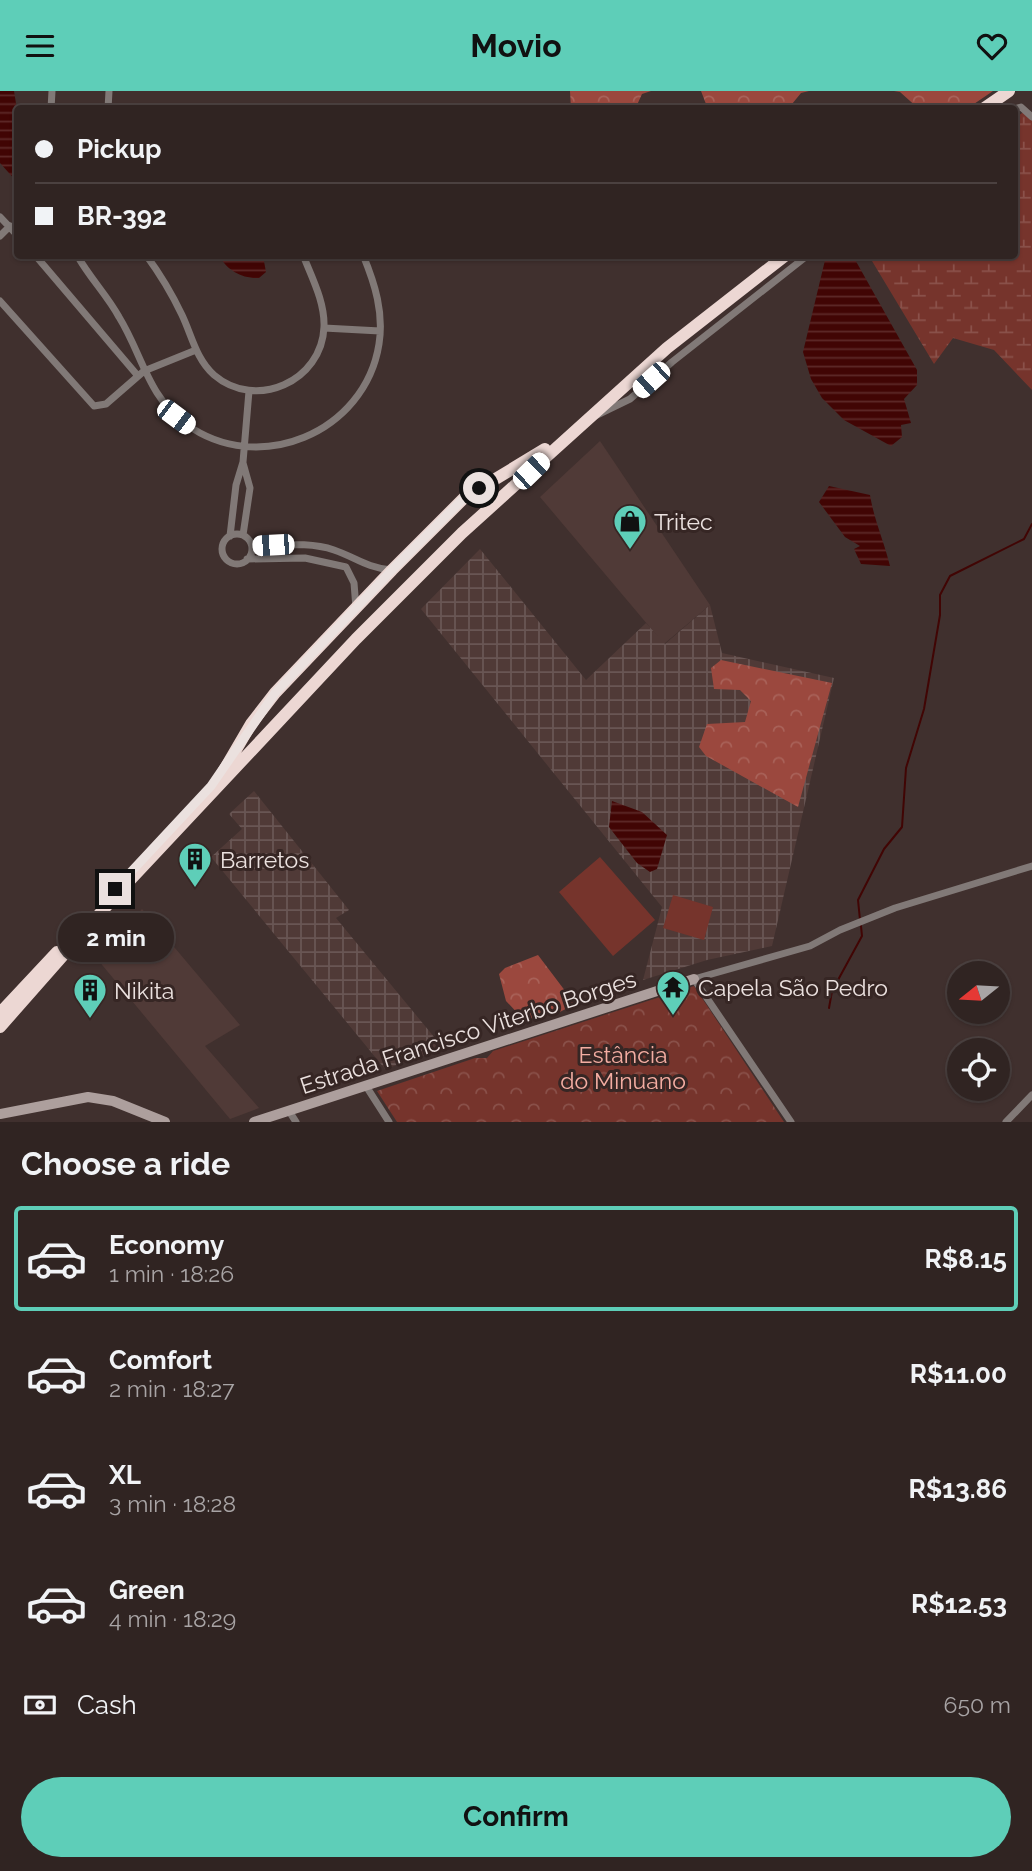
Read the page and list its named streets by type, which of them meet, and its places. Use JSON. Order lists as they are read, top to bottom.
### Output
{
  "streets": {
    "street": ["Estrada Francisco Viterbo Borges"]
  },
  "parks": ["Estância do Minuano"],
  "places": {
    "shop": ["Tritec"],
    "building": ["Barretos", "Nikita"],
    "temple": ["Capela São Pedro"]
  },
  "north": "left",
  "page": {
    "header": "Movio",
    "banner": ["Pickup", "BR-392"],
    "bubble": "2 min",
    "heading": "Choose a ride",
    "list": [
      {
        "name": "Economy",
        "note": "1 min · 18:26",
        "value": "R$8.15"
      },
      {
        "name": "Comfort",
        "note": "2 min · 18:27",
        "value": "R$11.00"
      },
      {
        "name": "XL",
        "note": "3 min · 18:28",
        "value": "R$13.86"
      },
      {
        "name": "Green",
        "note": "4 min · 18:29",
        "value": "R$12.53"
      }
    ],
    "pay": ["Cash", "650 m"],
    "buttons": "Confirm"
  }
}
